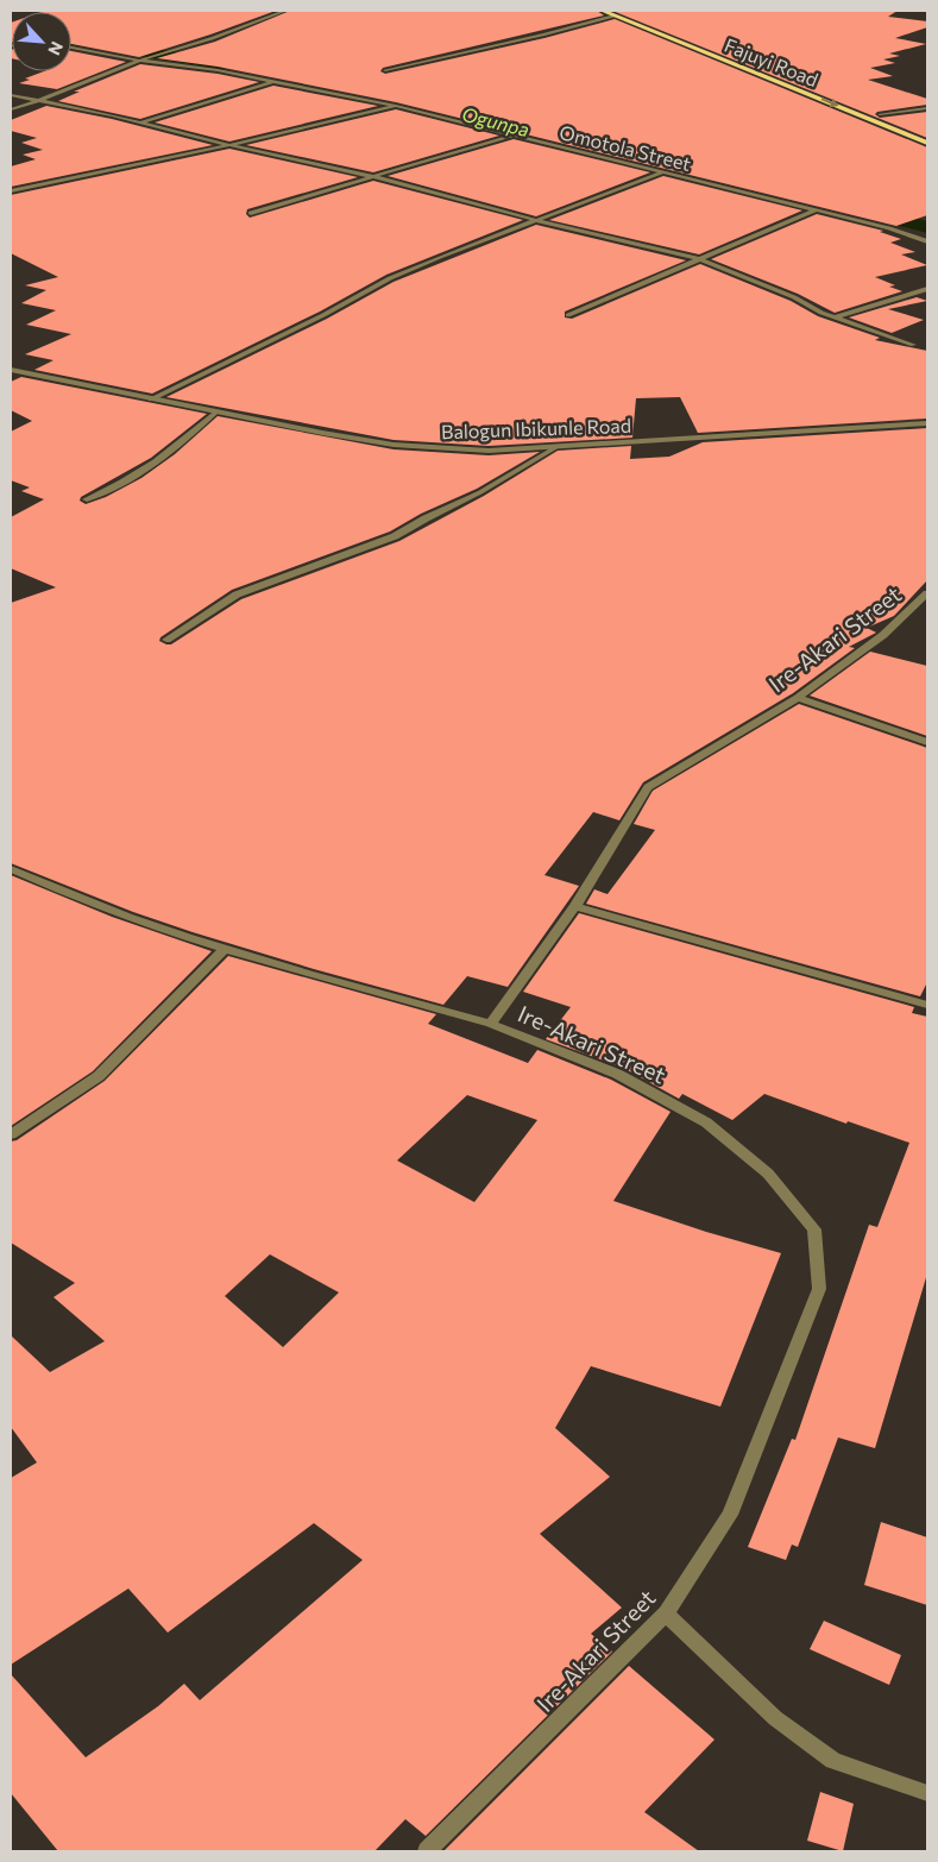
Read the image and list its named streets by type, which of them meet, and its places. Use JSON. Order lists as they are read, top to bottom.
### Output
{
  "streets": {
    "highway": ["Fajuyi Road"],
    "street": ["Omotola Street", "Balogun Ibikunle Road", "Ire-Akari Street"]
  },
  "water": ["Ogunpa"],
  "north": "bottom right"
}
